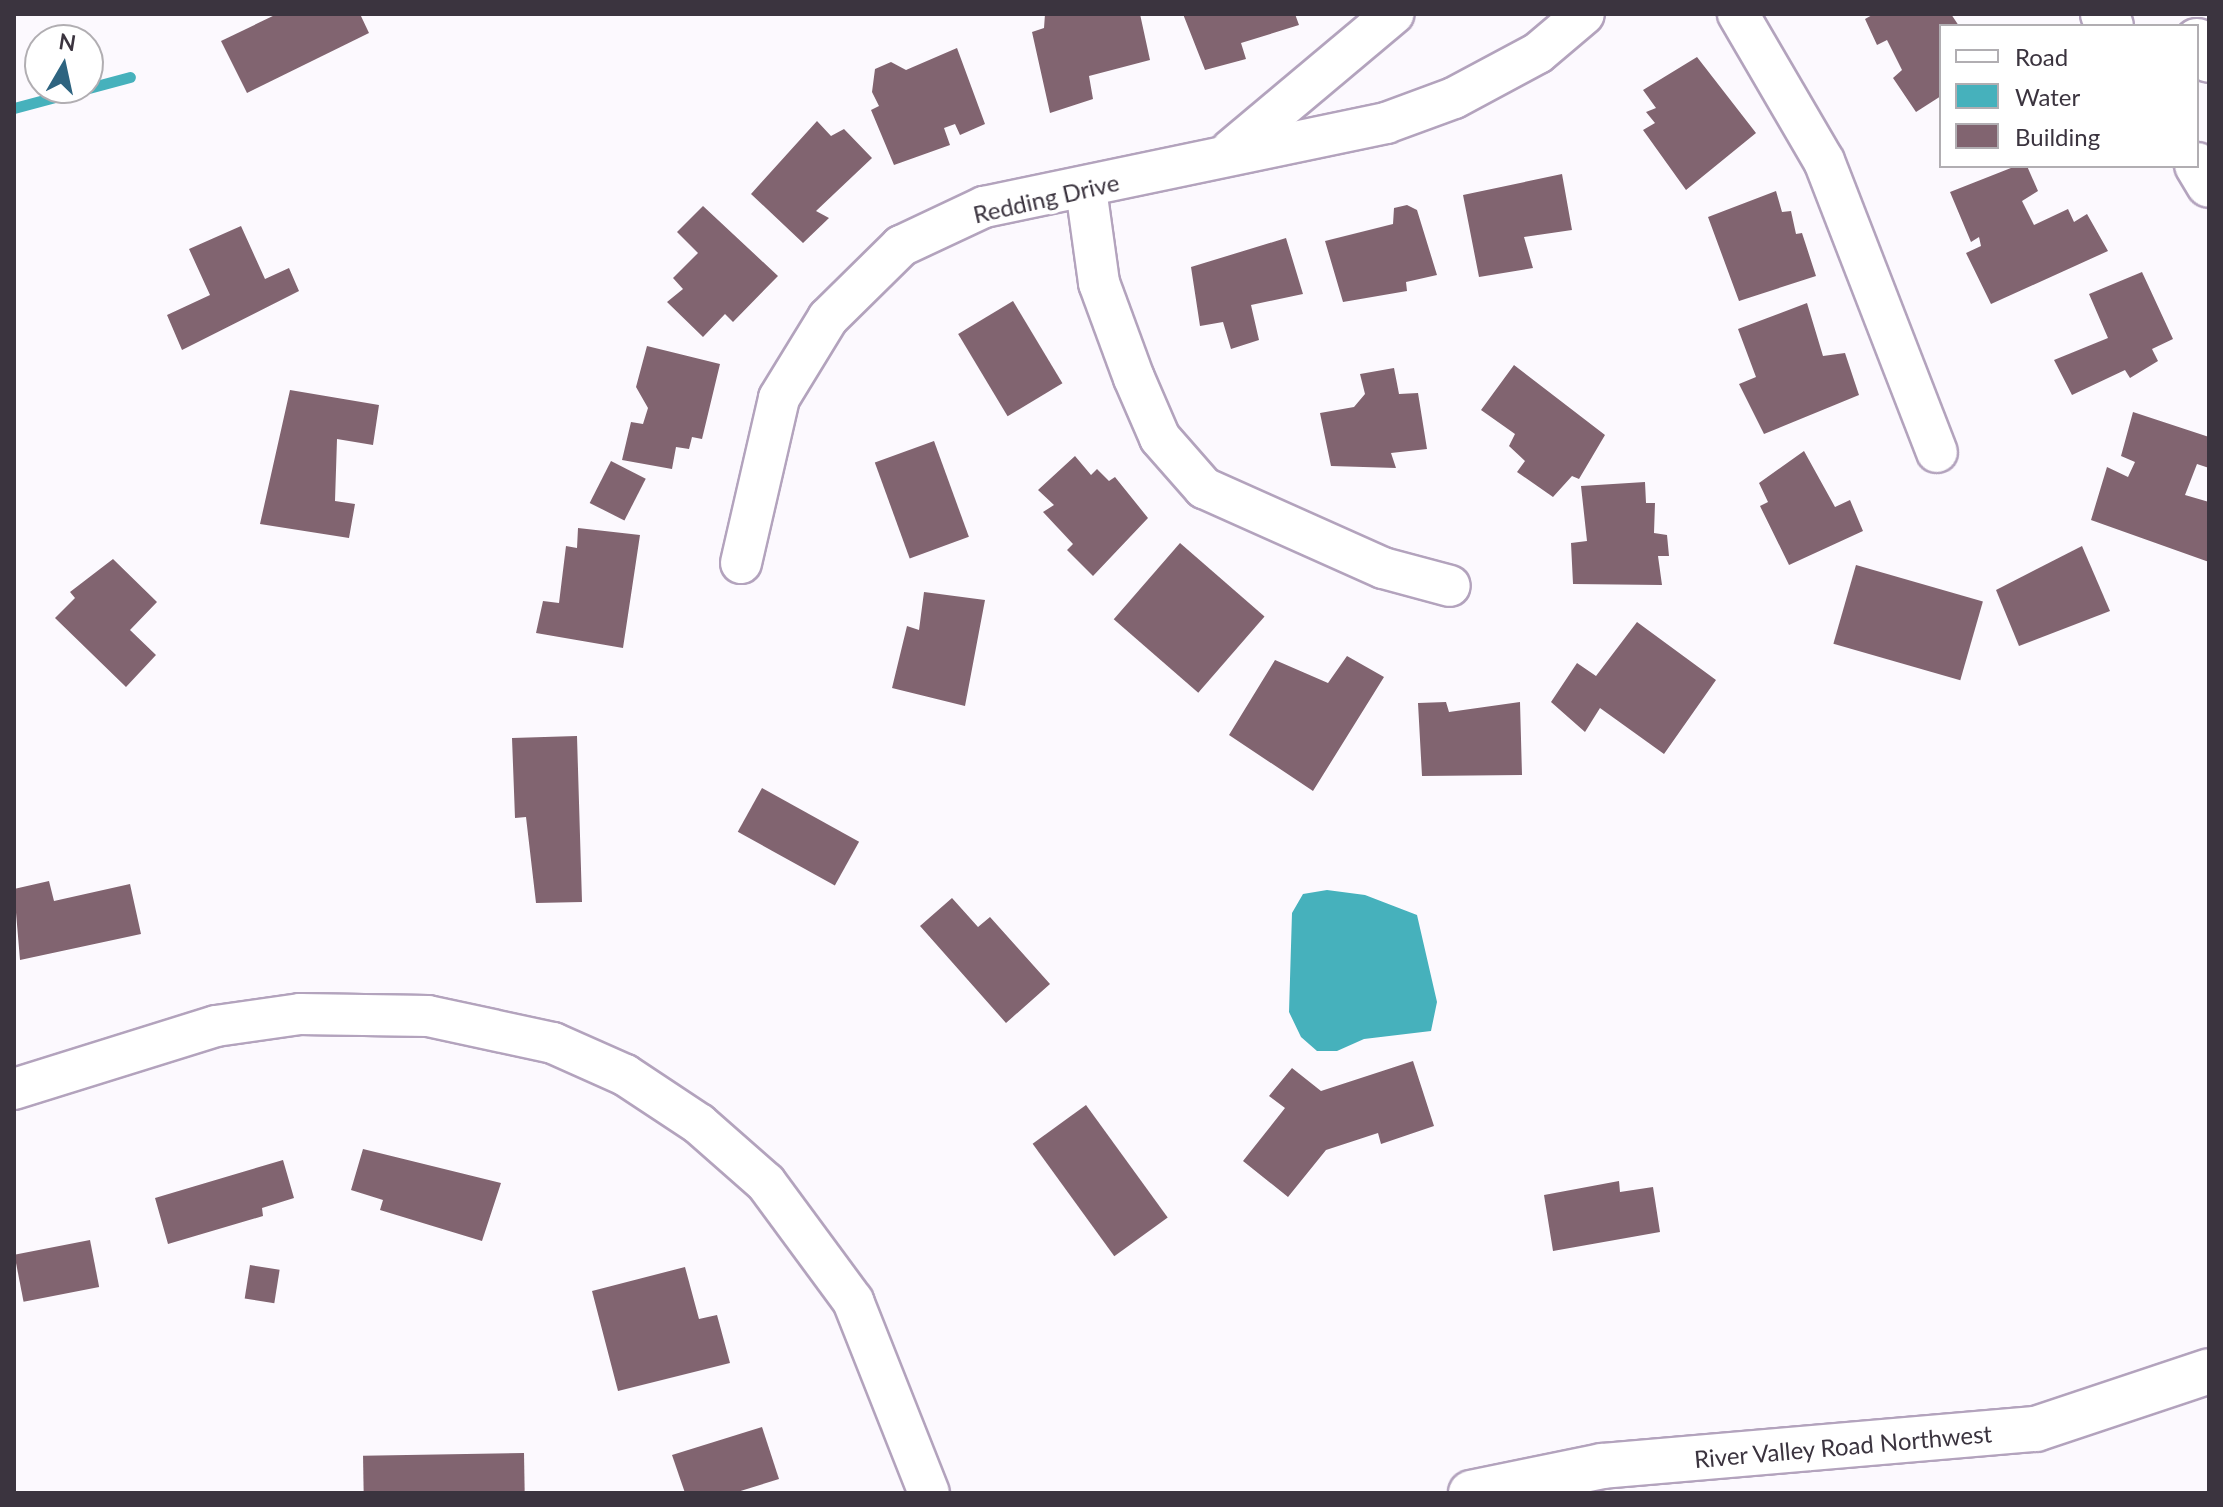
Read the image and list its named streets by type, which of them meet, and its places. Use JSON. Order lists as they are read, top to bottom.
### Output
{
  "streets": {
    "street": ["Redding Drive", "River Valley Road Northwest"]
  },
  "legend": ["Road", "Water", "Building"],
  "north": "top"
}
